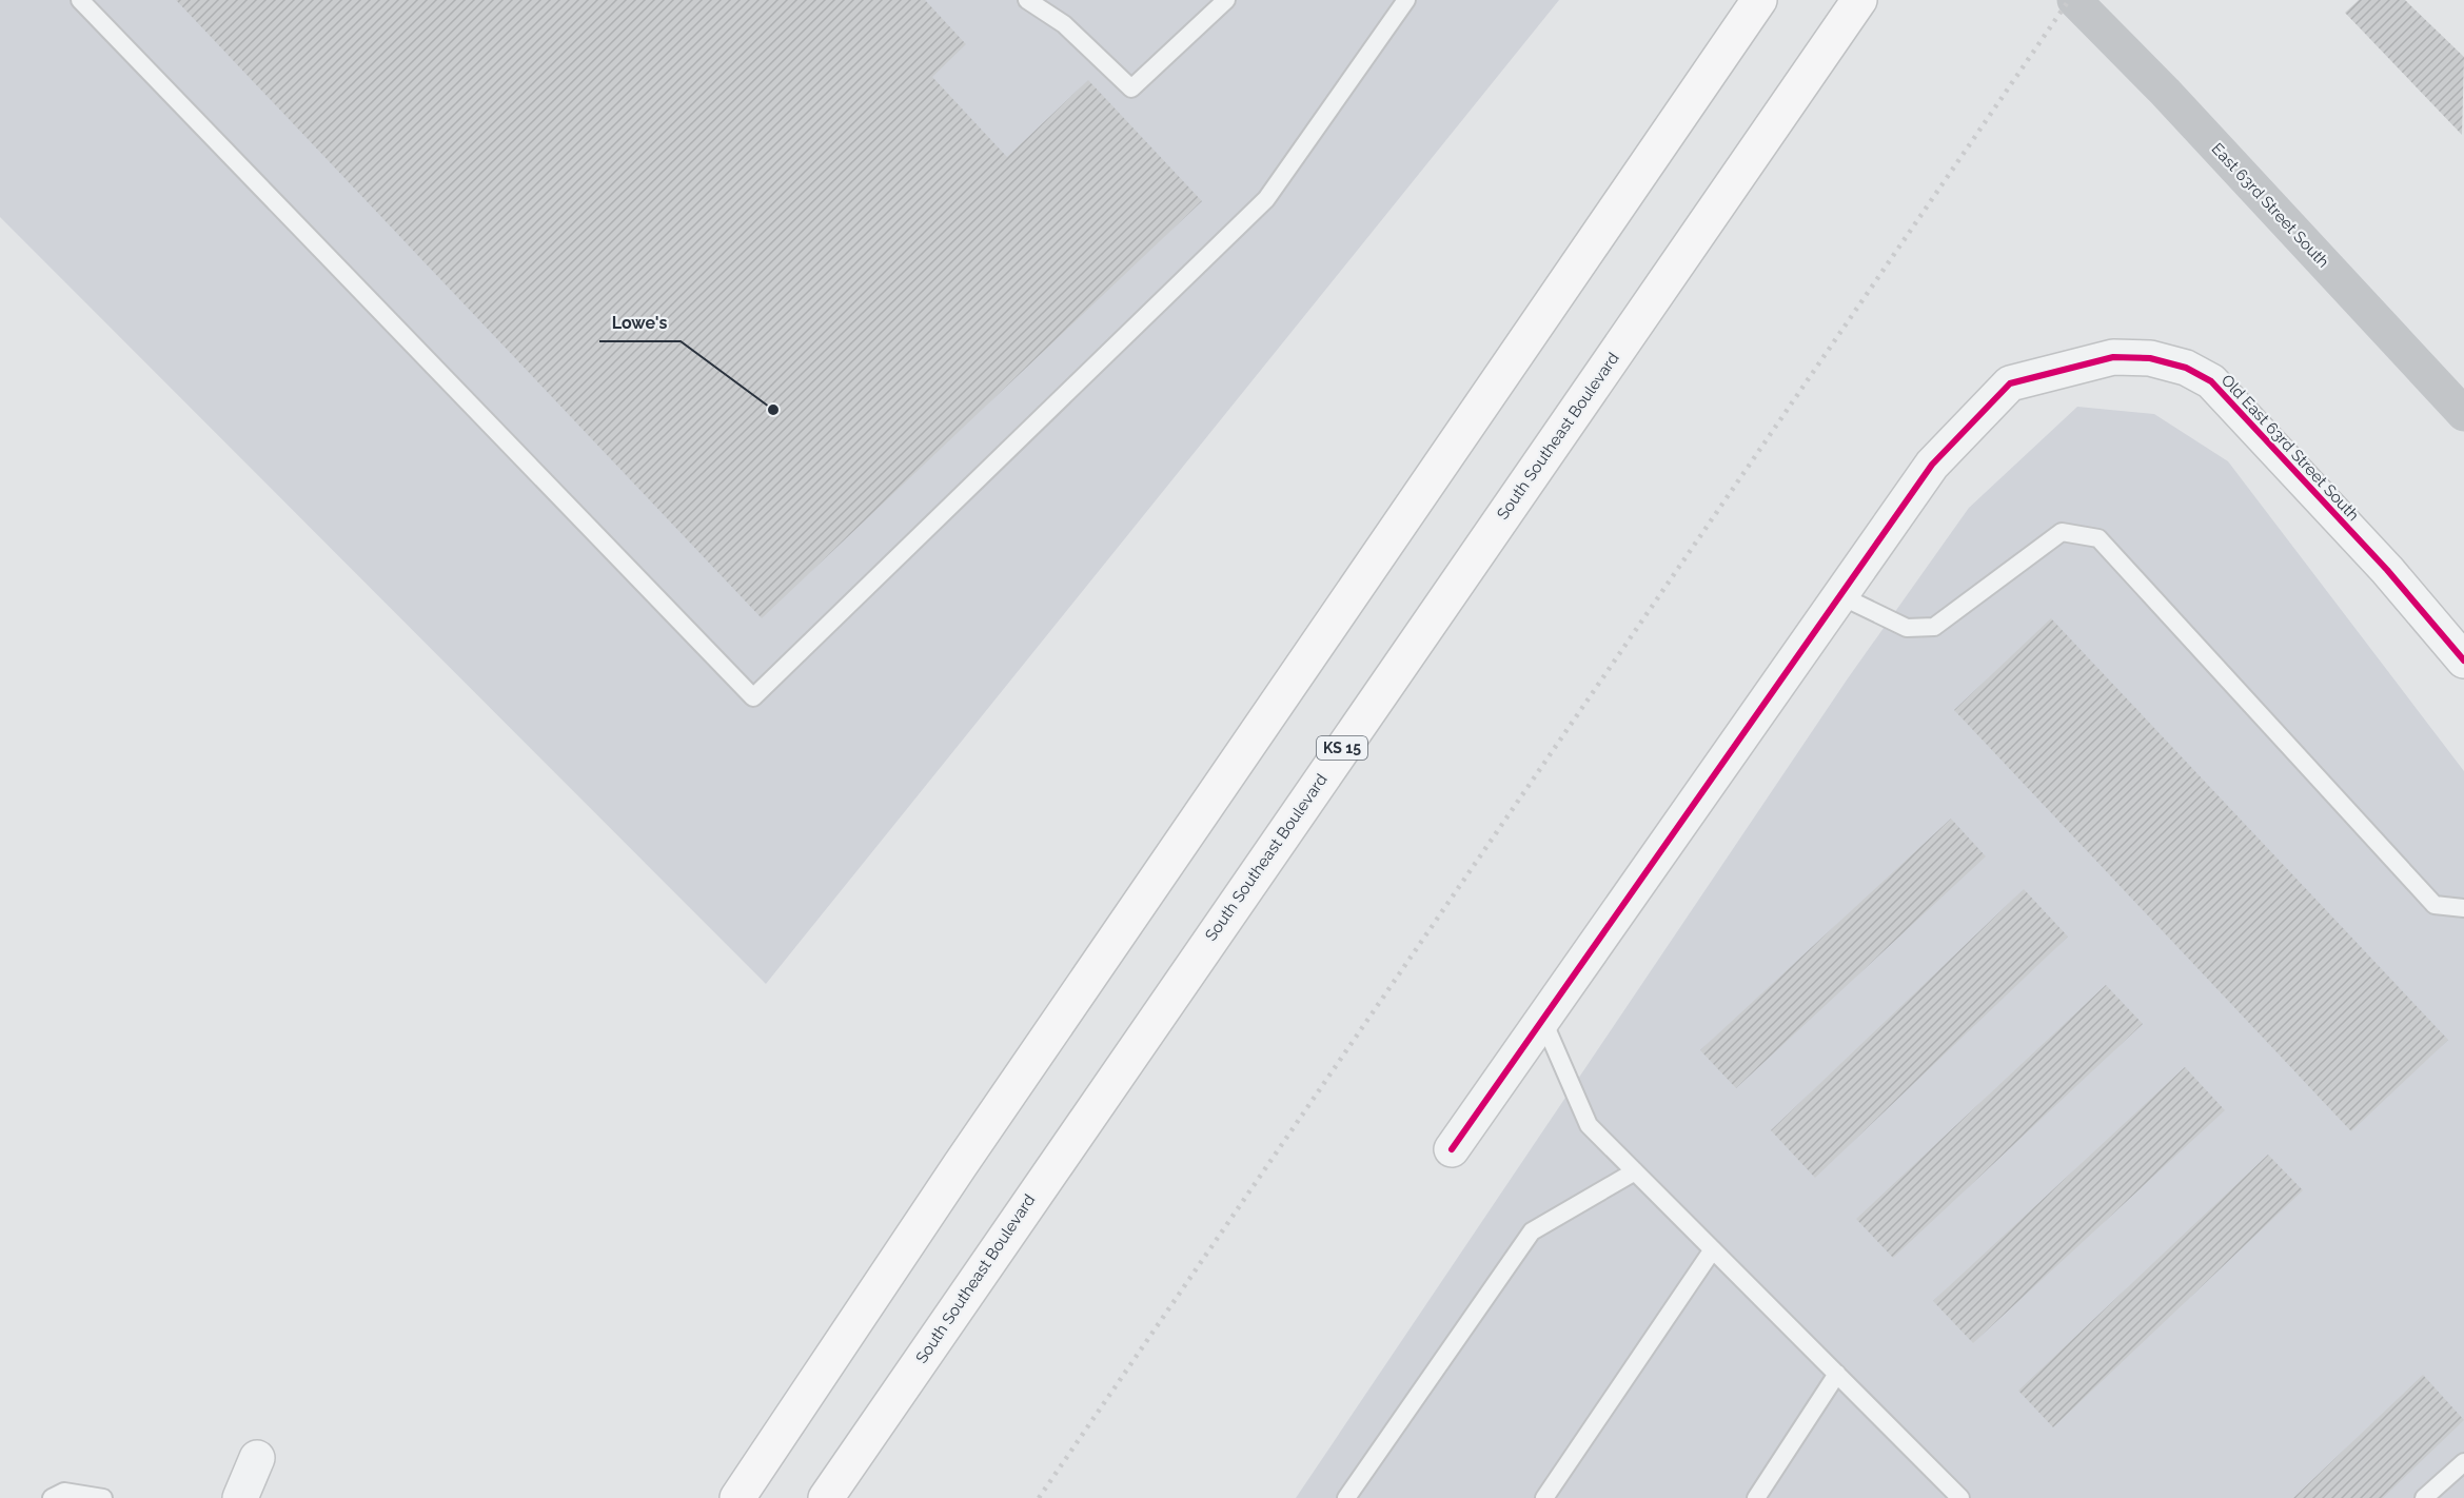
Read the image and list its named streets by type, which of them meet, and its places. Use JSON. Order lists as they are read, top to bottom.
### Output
{
  "streets": {
    "main road": ["East 63rd Street South", "South Southeast Boulevard", "KS 15"],
    "street": ["Old East 63rd Street South"]
  },
  "places": ["Lowe's"]
}
